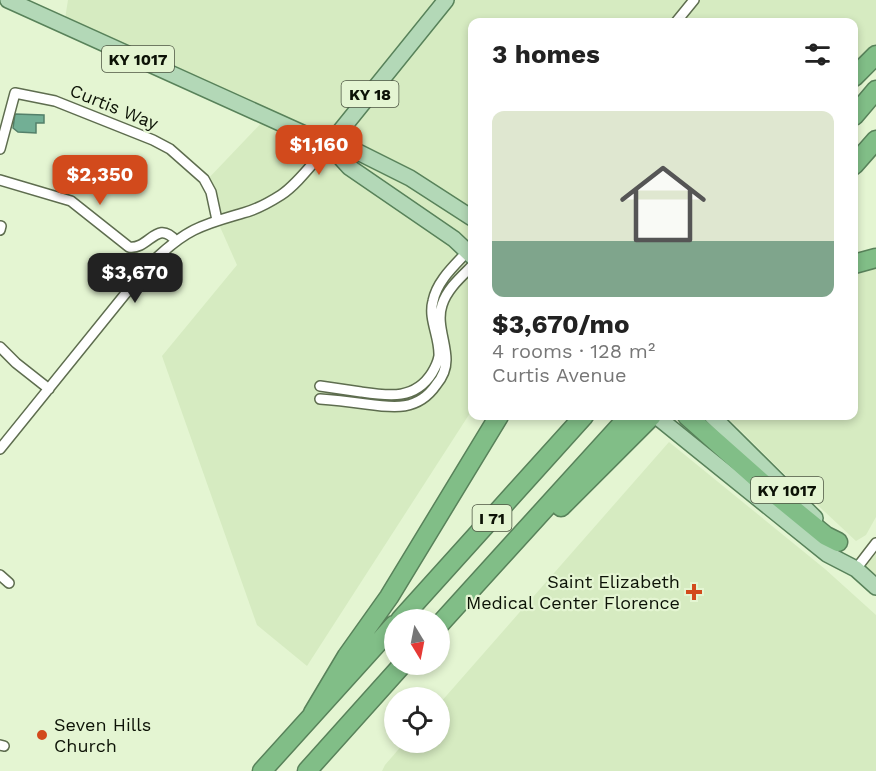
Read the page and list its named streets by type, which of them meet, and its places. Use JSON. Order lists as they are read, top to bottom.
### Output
{
  "streets": {
    "highway": ["I 71"],
    "main road": ["KY 1017", "KY 18"],
    "street": ["Curtis Way"]
  },
  "crossings": [
    ["KY 1017", "KY 18"]
  ],
  "places": {
    "health": ["Saint Elizabeth Medical Center Florence"],
    "other": ["Seven Hills Church"]
  },
  "north": "bottom",
  "page": {
    "heading": "3 homes",
    "list": [
      {
        "name": "$3,670/mo",
        "note": "4 rooms · 128 m² · Curtis Avenue"
      }
    ],
    "price": ["$1,160", "$2,350", "$3,670"]
  }
}
